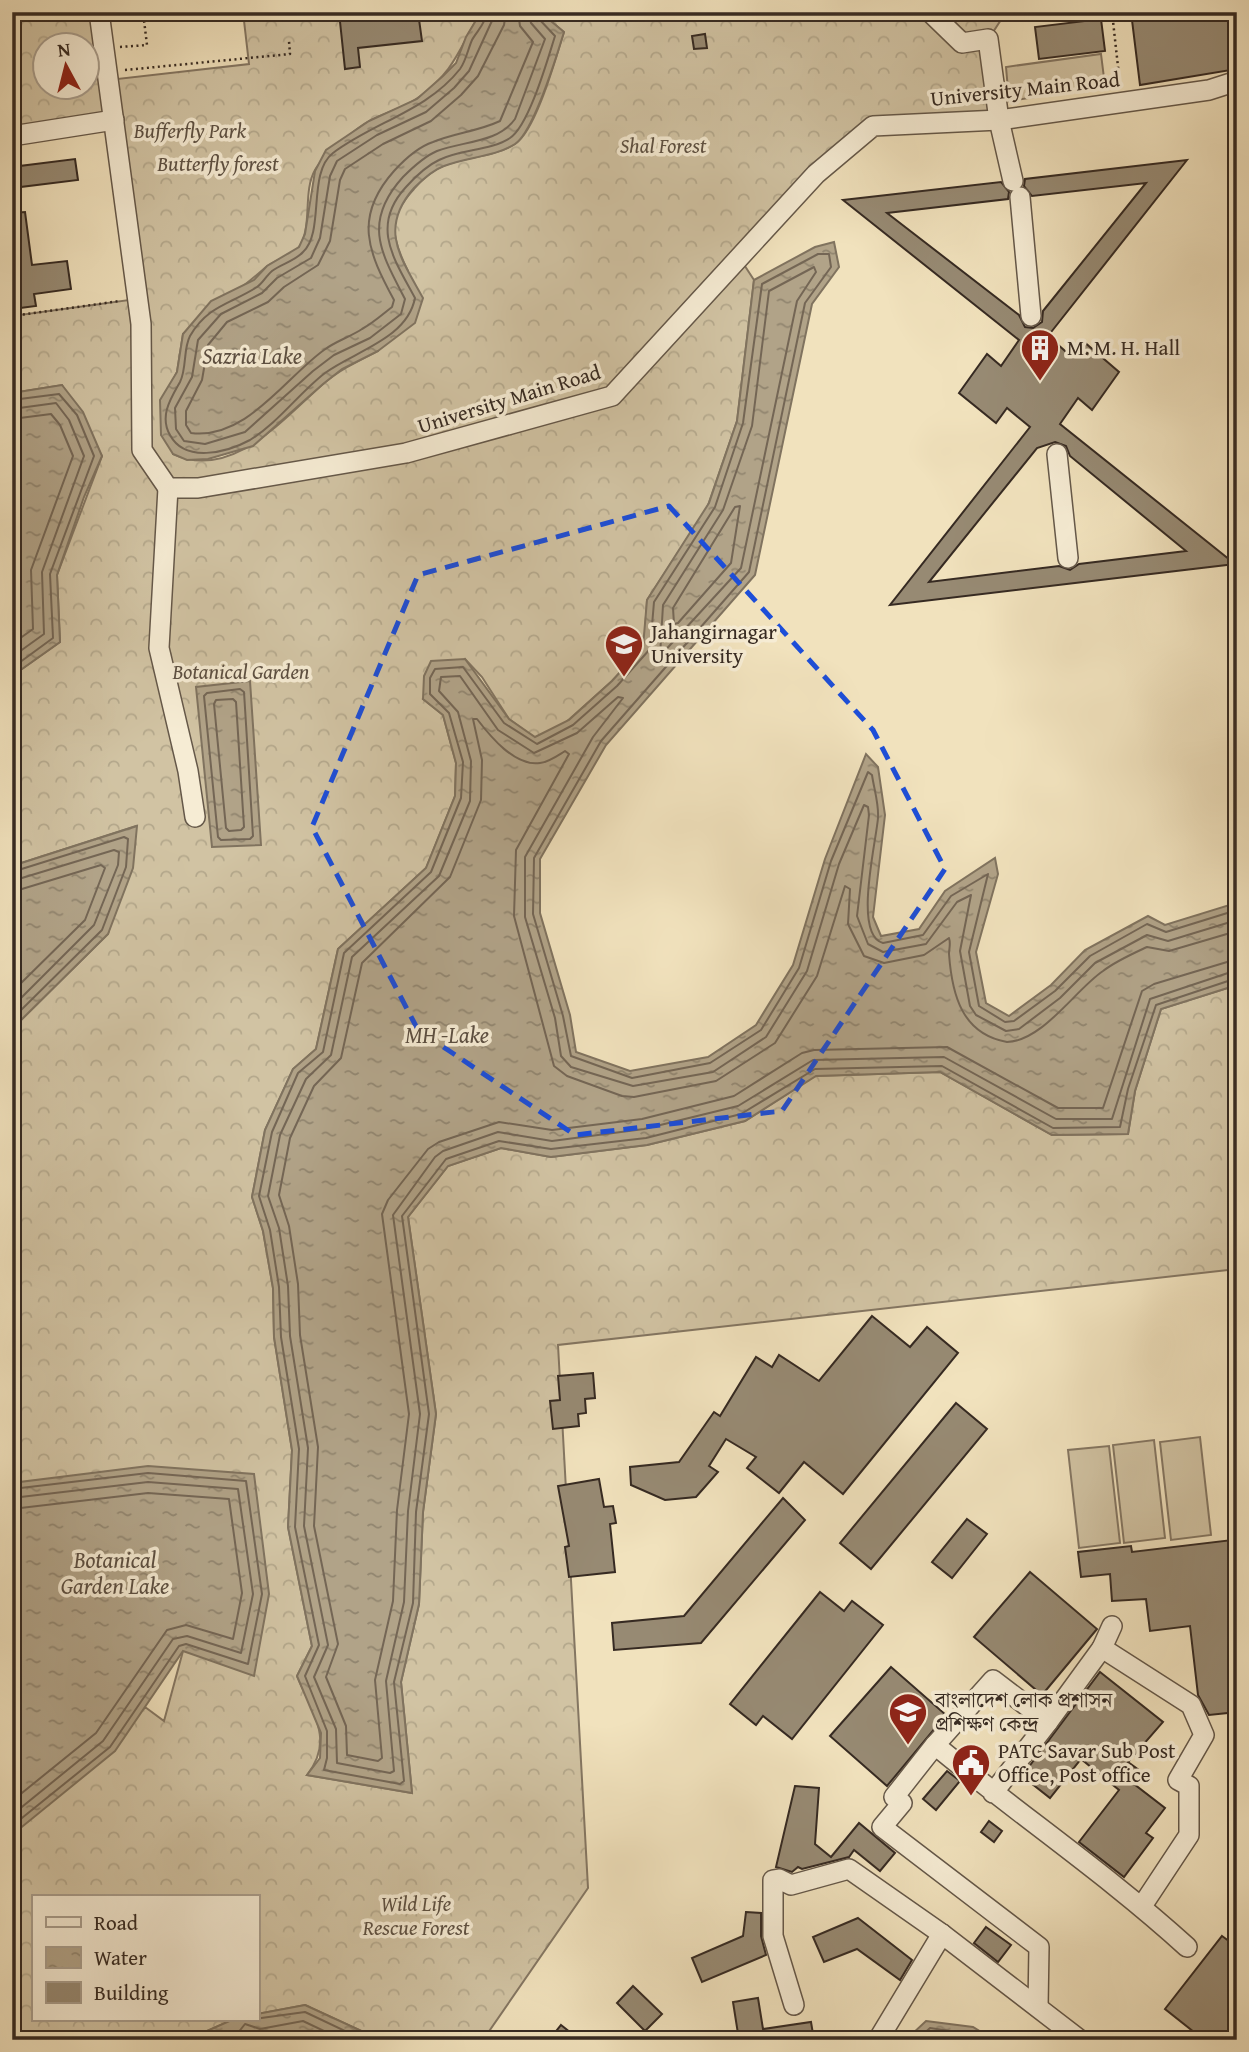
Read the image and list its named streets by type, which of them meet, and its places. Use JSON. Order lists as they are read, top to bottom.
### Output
{
  "streets": {
    "street": ["University Main Road"]
  },
  "water": ["Sazria Lake", "MH -Lake", "Botanical Garden Lake"],
  "parks": [
    "Bufferfly Park",
    "Shal Forest",
    "Butterfly forest",
    "Botanical Garden",
    "Wild Life Rescue Forest"
  ],
  "places": {
    "building": ["M. M. H. Hall"],
    "school or university": ["Jahangirnagar University", "বাংলাদেশ লোক প্রশাসন প্রশিক্ষণ কেন্দ্র"],
    "public building": ["PATC Savar Sub Post Office, Post office"]
  },
  "legend": ["Road", "Water", "Building"],
  "north": "top"
}
